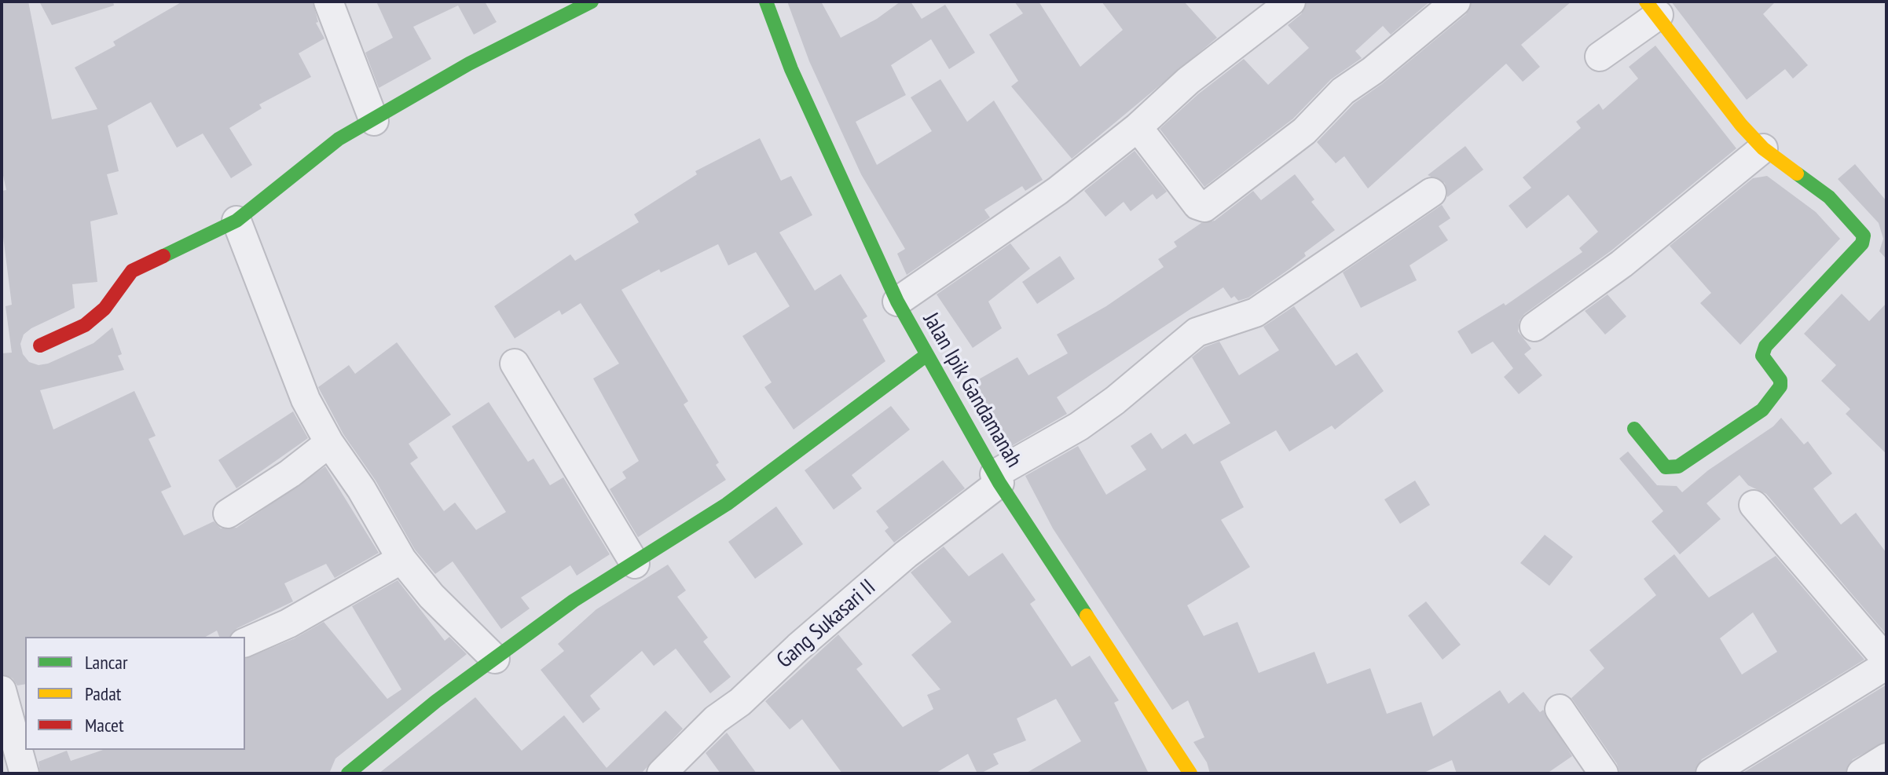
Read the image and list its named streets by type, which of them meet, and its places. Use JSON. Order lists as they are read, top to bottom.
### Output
{
  "streets": {
    "street": ["Jalan Ipik Gandamanah", "Gang Sukasari II"]
  },
  "crossings": [
    ["Jalan Ipik Gandamanah", "Gang Sukasari II"]
  ],
  "legend": ["Lancar", "Padat", "Macet"]
}
